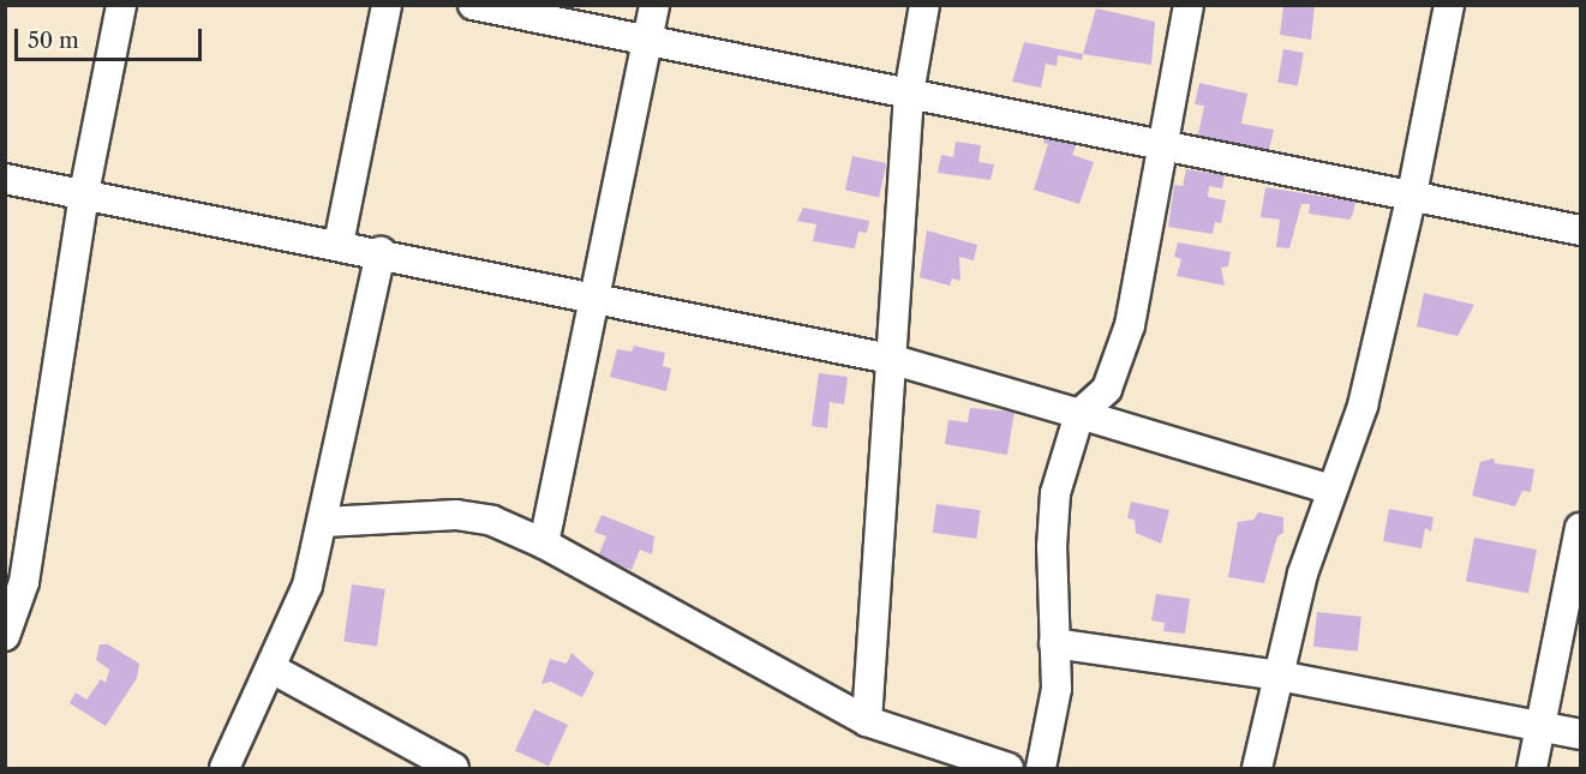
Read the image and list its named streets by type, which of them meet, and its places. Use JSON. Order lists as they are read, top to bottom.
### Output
{
  "scale_bar": "50 m"
}
